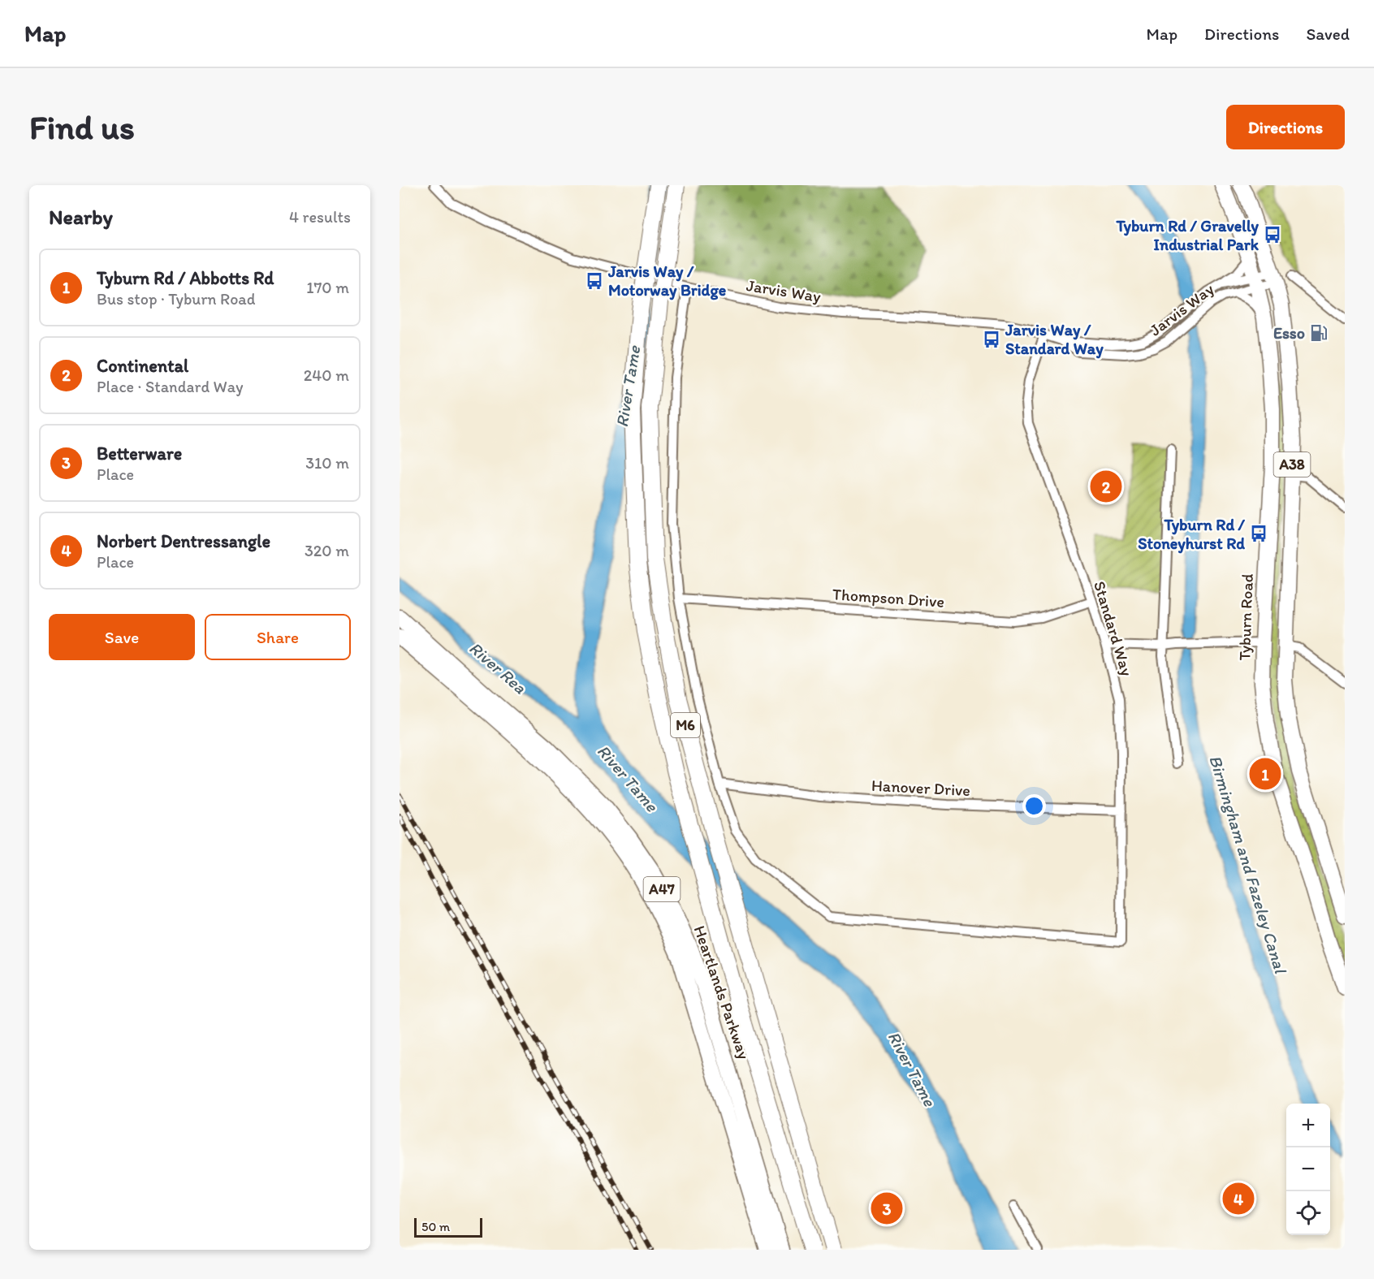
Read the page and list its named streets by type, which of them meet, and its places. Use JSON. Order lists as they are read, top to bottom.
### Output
{
  "streets": {
    "highway": ["M6"],
    "main road": [
      "A38",
      "Tyburn Road",
      "A47",
      "Heartlands Parkway"
    ],
    "street": [
      "Jarvis Way",
      "Thompson Drive",
      "Standard Way",
      "Hanover Drive"
    ]
  },
  "crossings": [
    ["Jarvis Way", "Tyburn Road"],
    ["Jarvis Way", "Standard Way"],
    ["Thompson Drive", "Standard Way"],
    ["Standard Way", "Hanover Drive"]
  ],
  "water": ["River Tame", "River Rea", "Birmingham and Fazeley Canal"],
  "places": {
    "bus stop": [
      "Tyburn Rd / Gravelly Industrial Park",
      "Jarvis Way / Motorway Bridge",
      "Jarvis Way / Standard Way",
      "Tyburn Rd / Stoneyhurst Rd"
    ],
    "fuel station": ["Esso"]
  },
  "scale_bar": "50 m",
  "page": {
    "header": "Map",
    "nav": ["Map", "Directions", "Saved"],
    "buttons": [
      "Directions",
      ["Save", "Share"]
    ],
    "title": "Find us",
    "heading": ["Nearby", "4 results"],
    "list": [
      {
        "mark": "1",
        "name": "Tyburn Rd / Abbotts Rd",
        "note": "Bus stop · Tyburn Road",
        "value": "170 m"
      },
      {
        "mark": "2",
        "name": "Continental",
        "note": "Place · Standard Way",
        "value": "240 m"
      },
      {
        "mark": "3",
        "name": "Betterware",
        "note": "Place",
        "value": "310 m"
      },
      {
        "mark": "4",
        "name": "Norbert Dentressangle",
        "note": "Place",
        "value": "320 m"
      }
    ],
    "pins": [
      "2",
      "1",
      "4",
      "3"
    ],
    "map_buttons": ["+", "−"],
    "scale": "50 m"
  }
}
